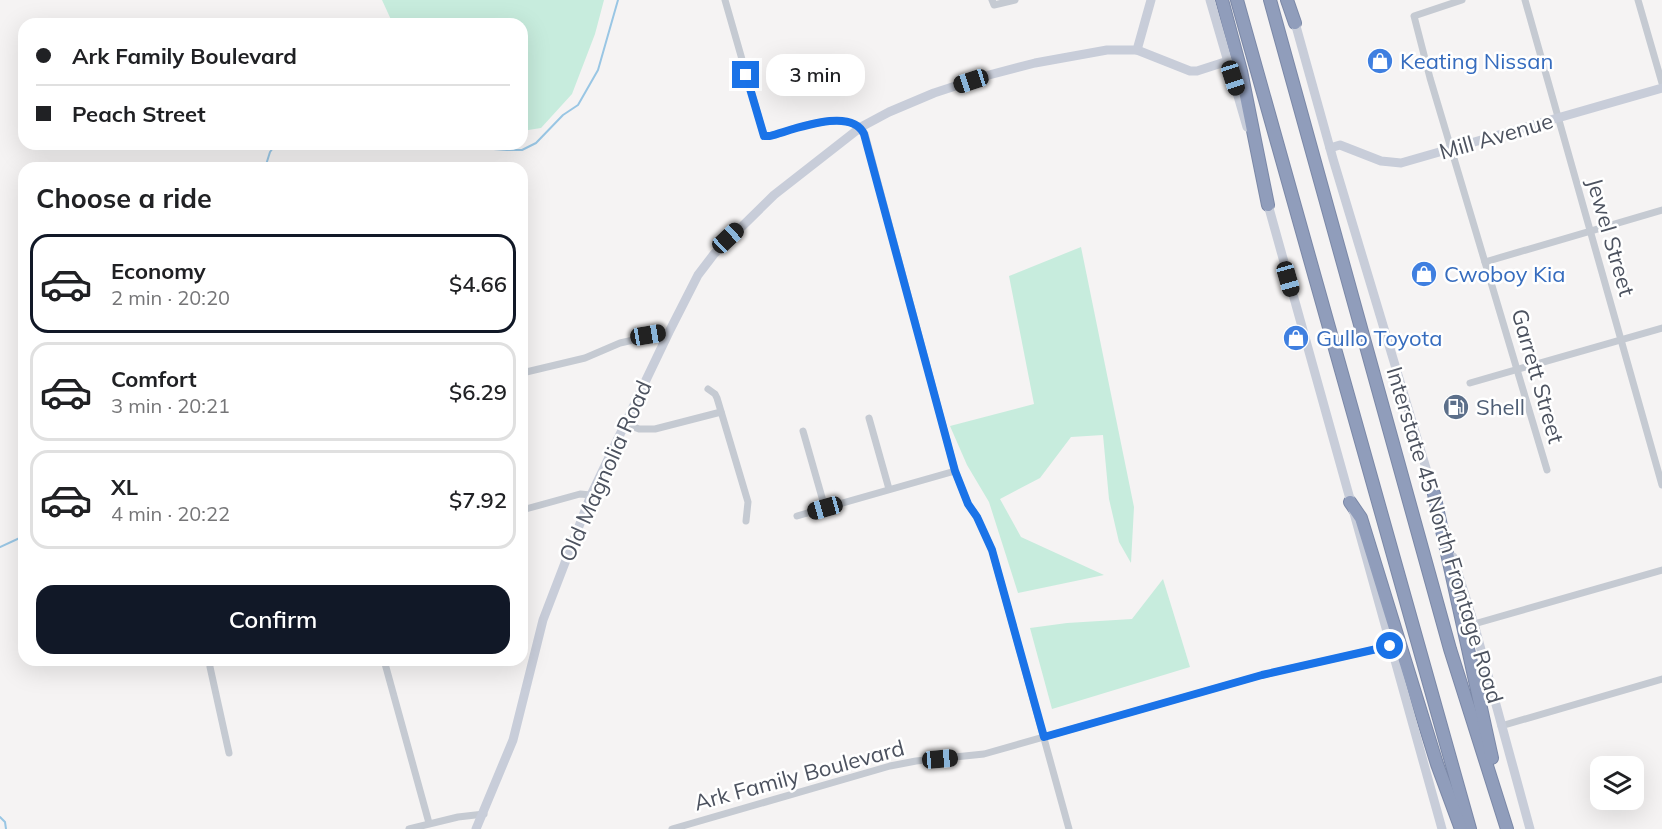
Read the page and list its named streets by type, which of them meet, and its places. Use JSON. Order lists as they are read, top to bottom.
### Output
{
  "streets": {
    "main road": ["Mill Avenue", "Old Magnolia Road", "Interstate 45 North Frontage Road"],
    "street": ["Jewel Street", "Garrett Street", "Ark Family Boulevard"]
  },
  "crossings": [
    ["Mill Avenue", "Jewel Street"],
    ["Mill Avenue", "Garrett Street"],
    ["Mill Avenue", "Interstate 45 North Frontage Road"]
  ],
  "places": {
    "shop": ["Keating Nissan", "Cwoboy Kia", "Gullo Toyota"],
    "fuel station": ["Shell"]
  },
  "page": {
    "banner": ["Ark Family Boulevard", "Peach Street"],
    "bubble": "3 min",
    "heading": "Choose a ride",
    "list": [
      {
        "name": "Economy",
        "note": "2 min · 20:20",
        "value": "$4.66"
      },
      {
        "name": "Comfort",
        "note": "3 min · 20:21",
        "value": "$6.29"
      },
      {
        "name": "XL",
        "note": "4 min · 20:22",
        "value": "$7.92"
      }
    ],
    "buttons": "Confirm"
  }
}
